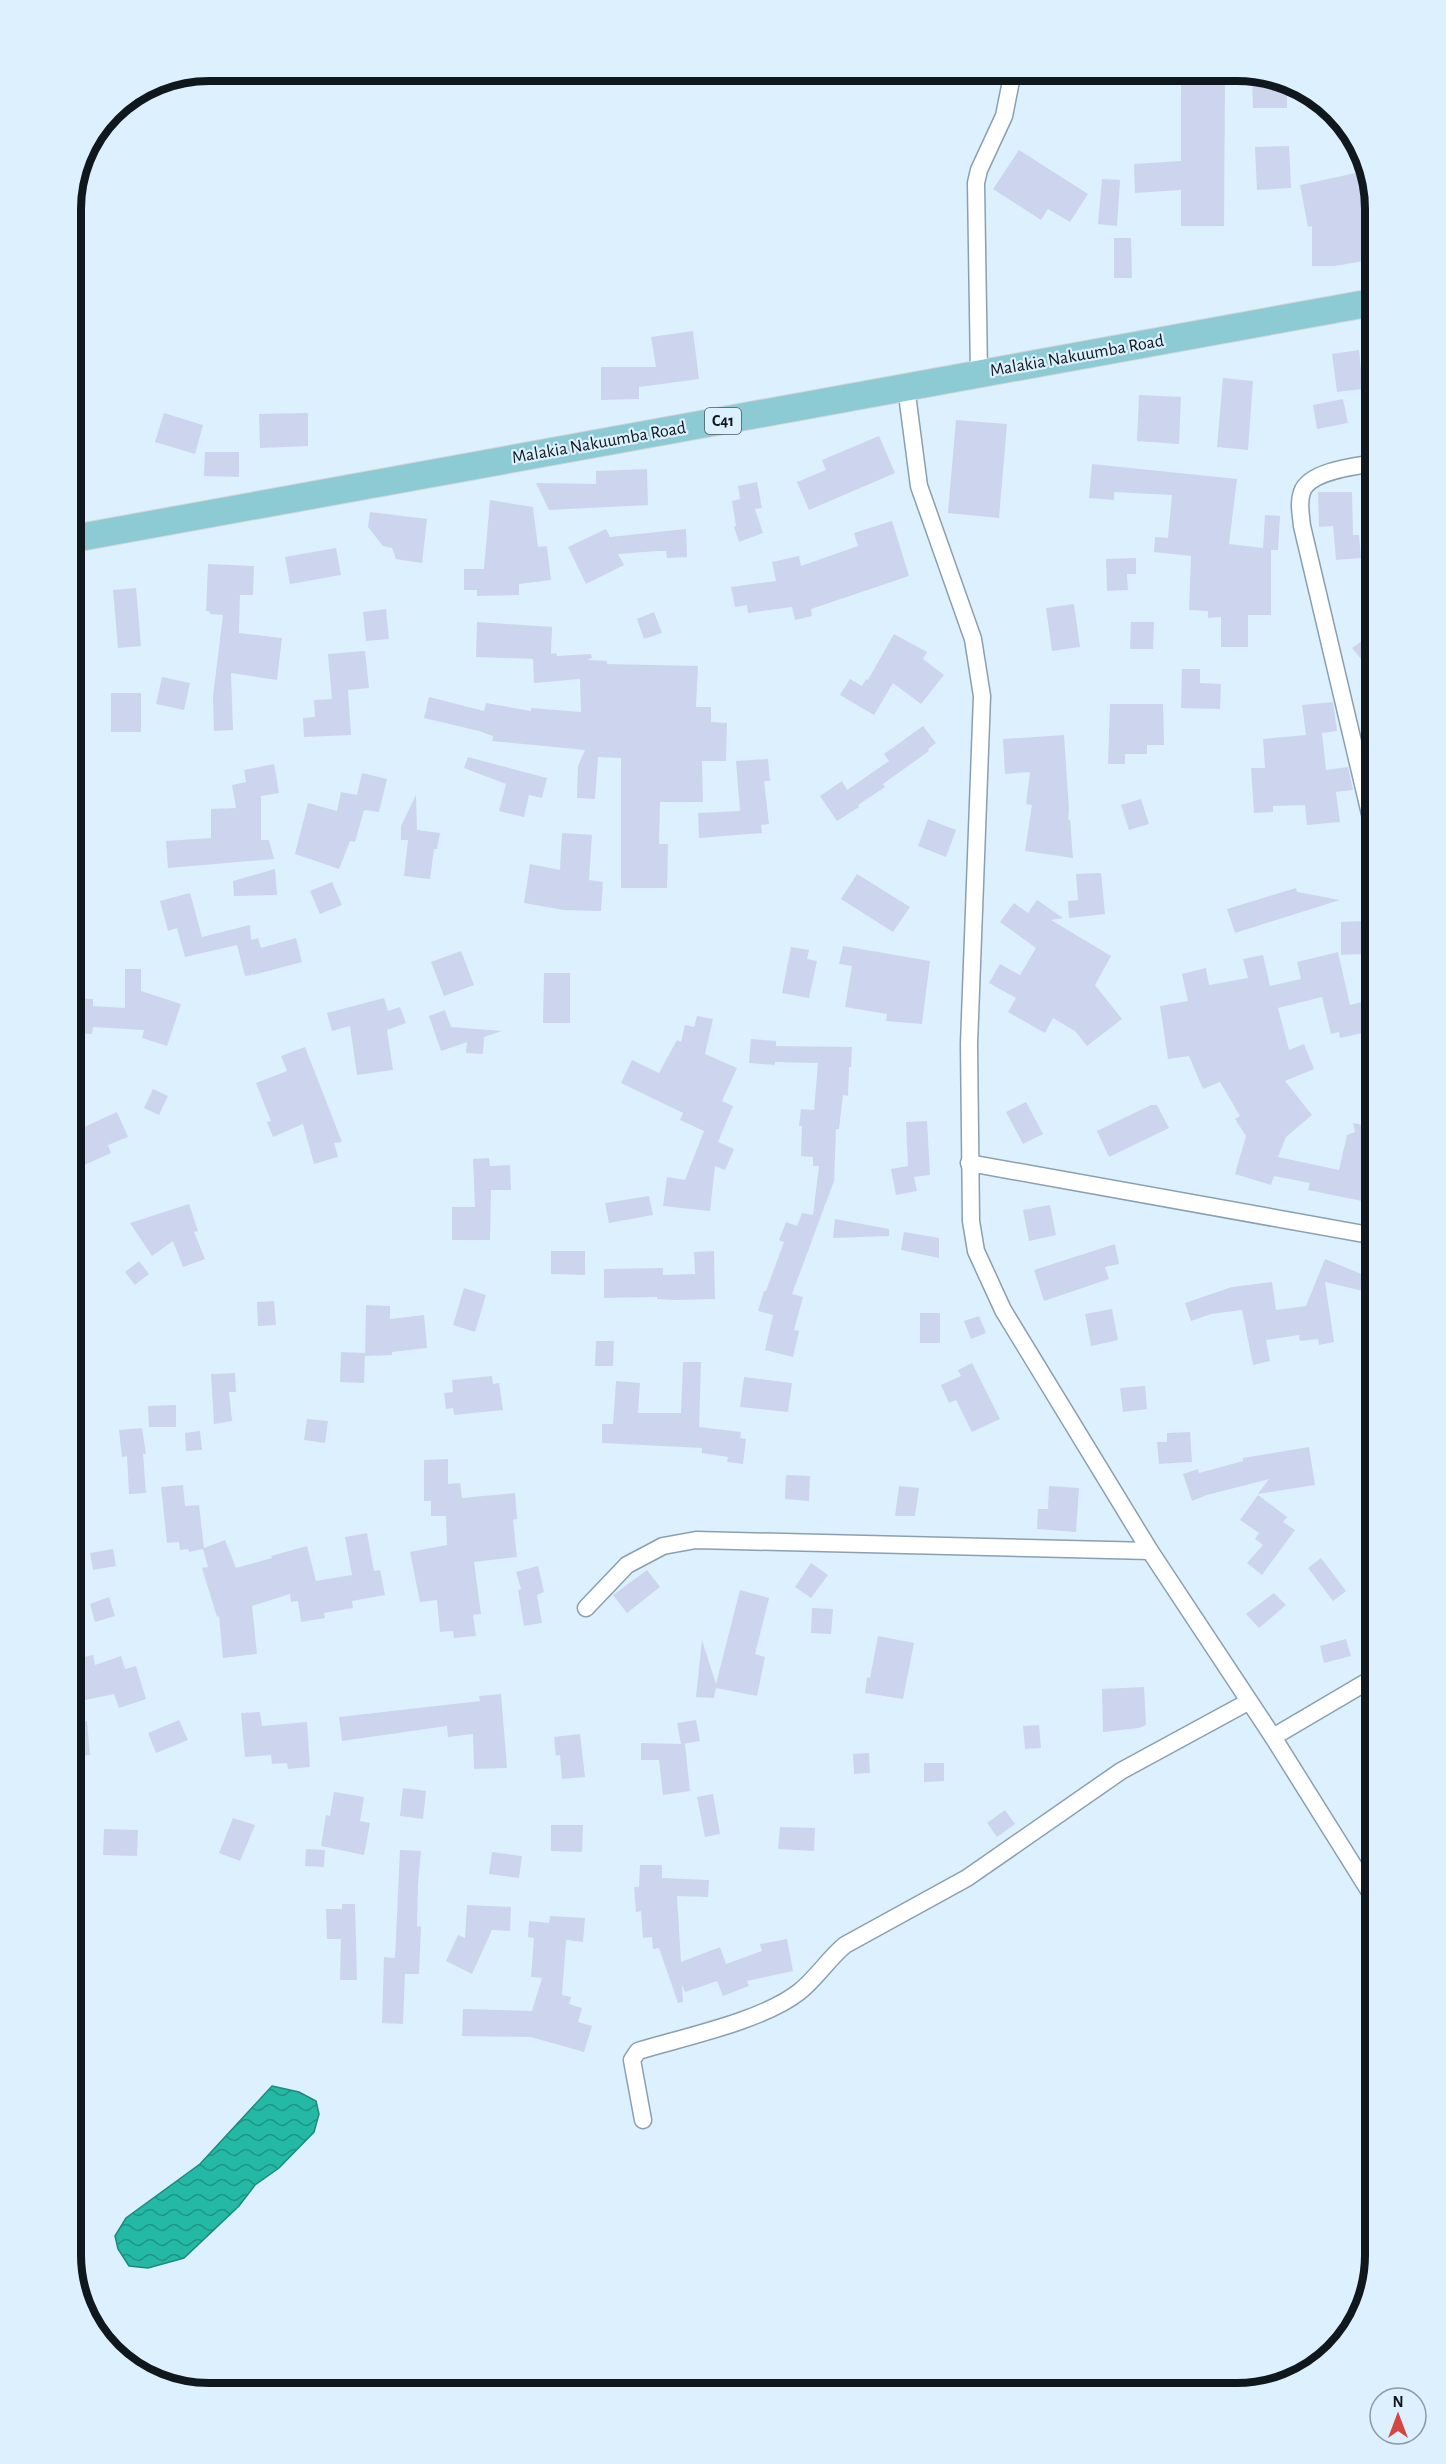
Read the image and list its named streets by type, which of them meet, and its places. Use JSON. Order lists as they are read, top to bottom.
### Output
{
  "streets": {
    "main road": ["Malakia Nakuumba Road", "C41"]
  },
  "north": "top"
}
